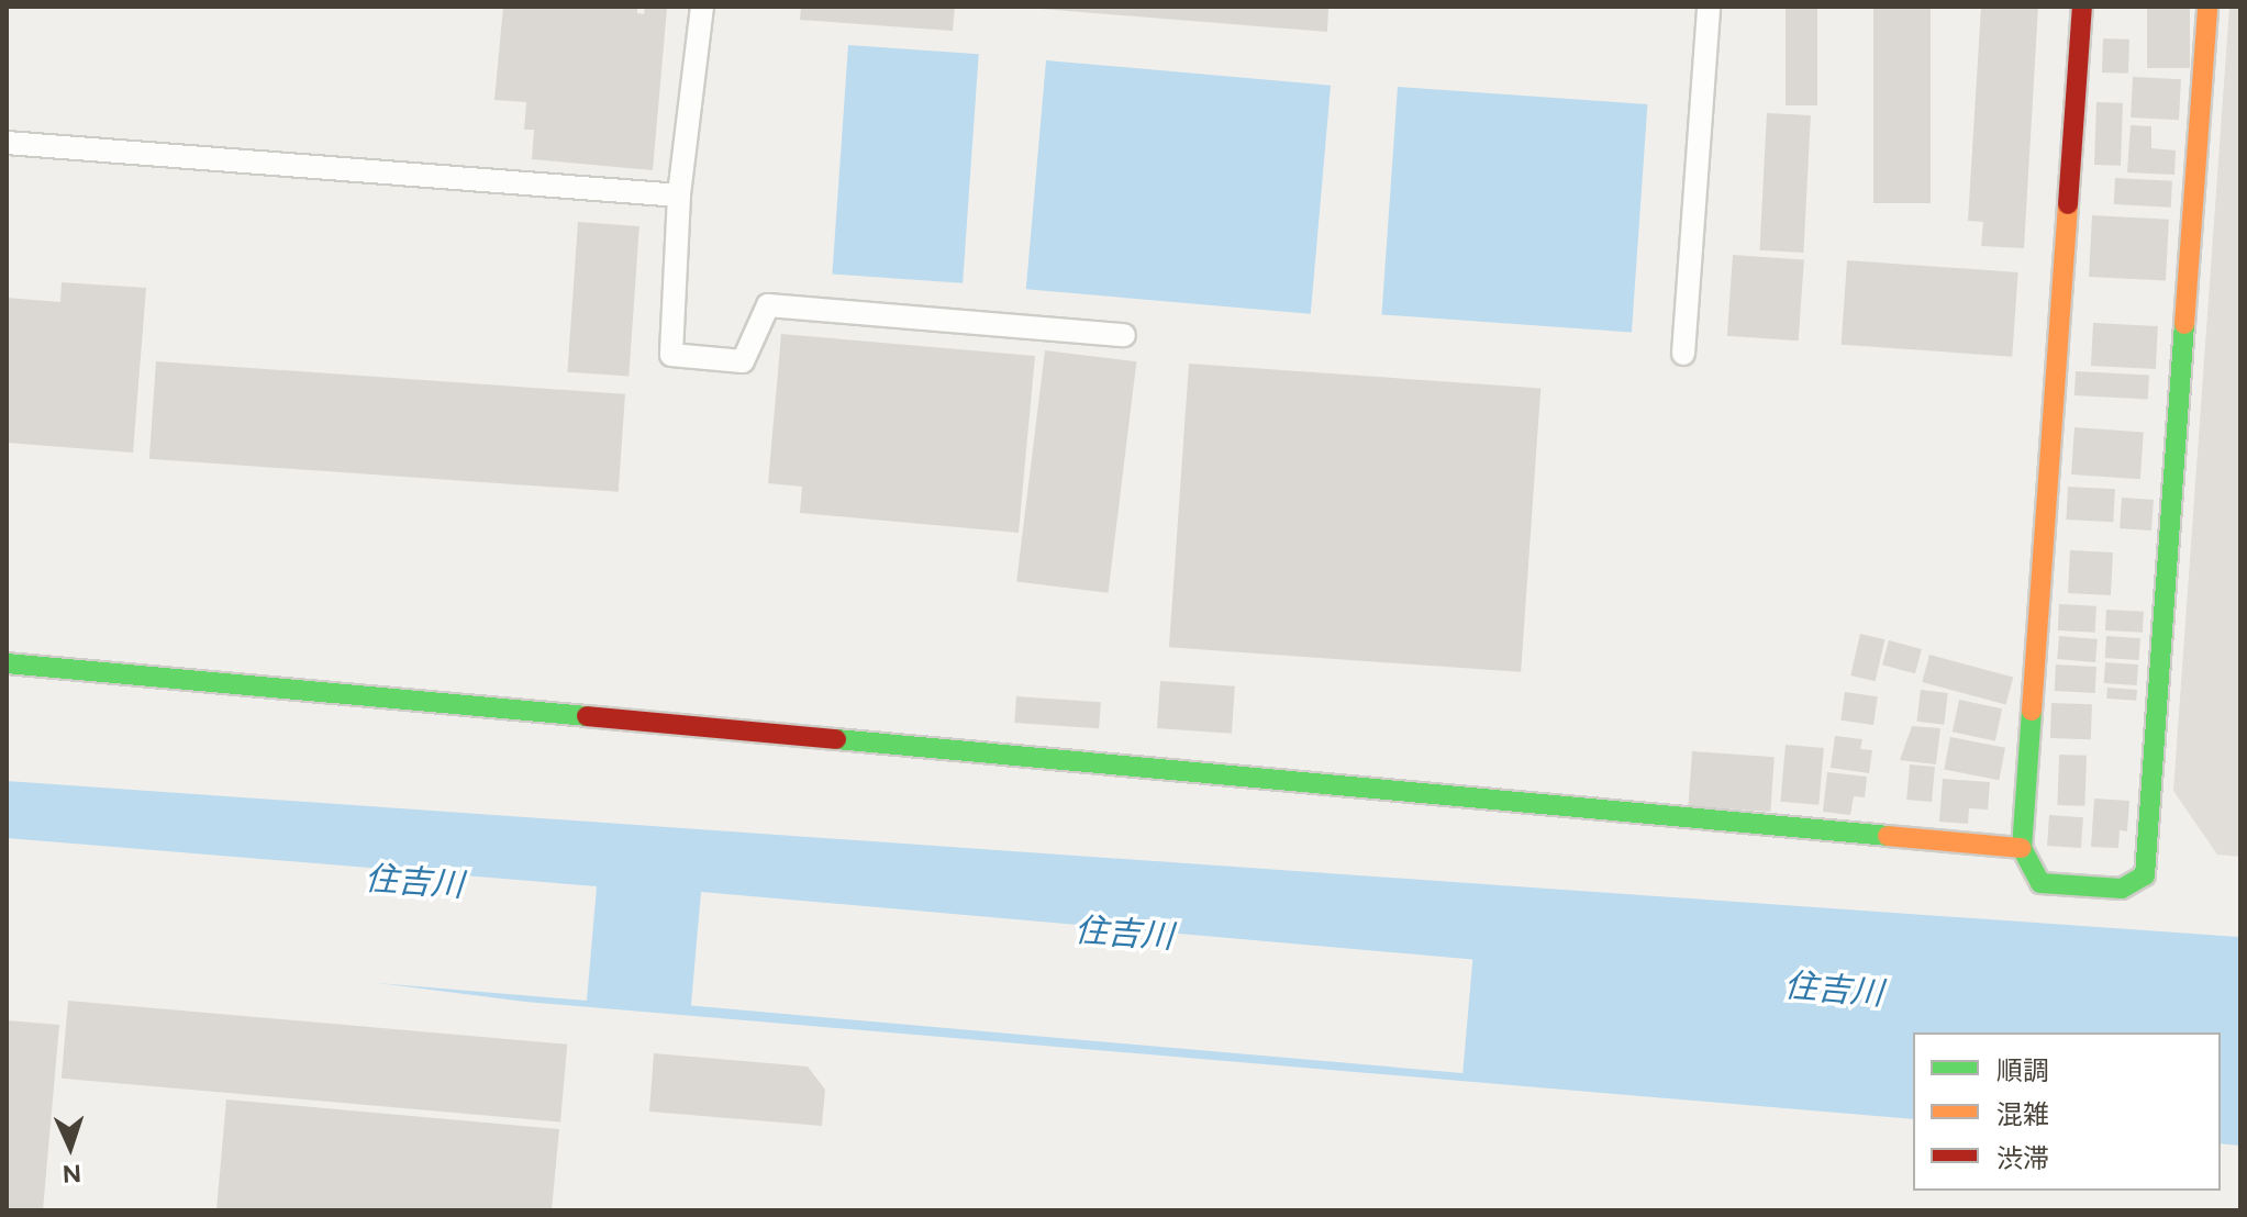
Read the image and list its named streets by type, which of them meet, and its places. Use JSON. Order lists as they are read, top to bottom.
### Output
{
  "water": ["住吉川"],
  "legend": ["順調", "混雑", "渋滞"],
  "north": "bottom"
}
